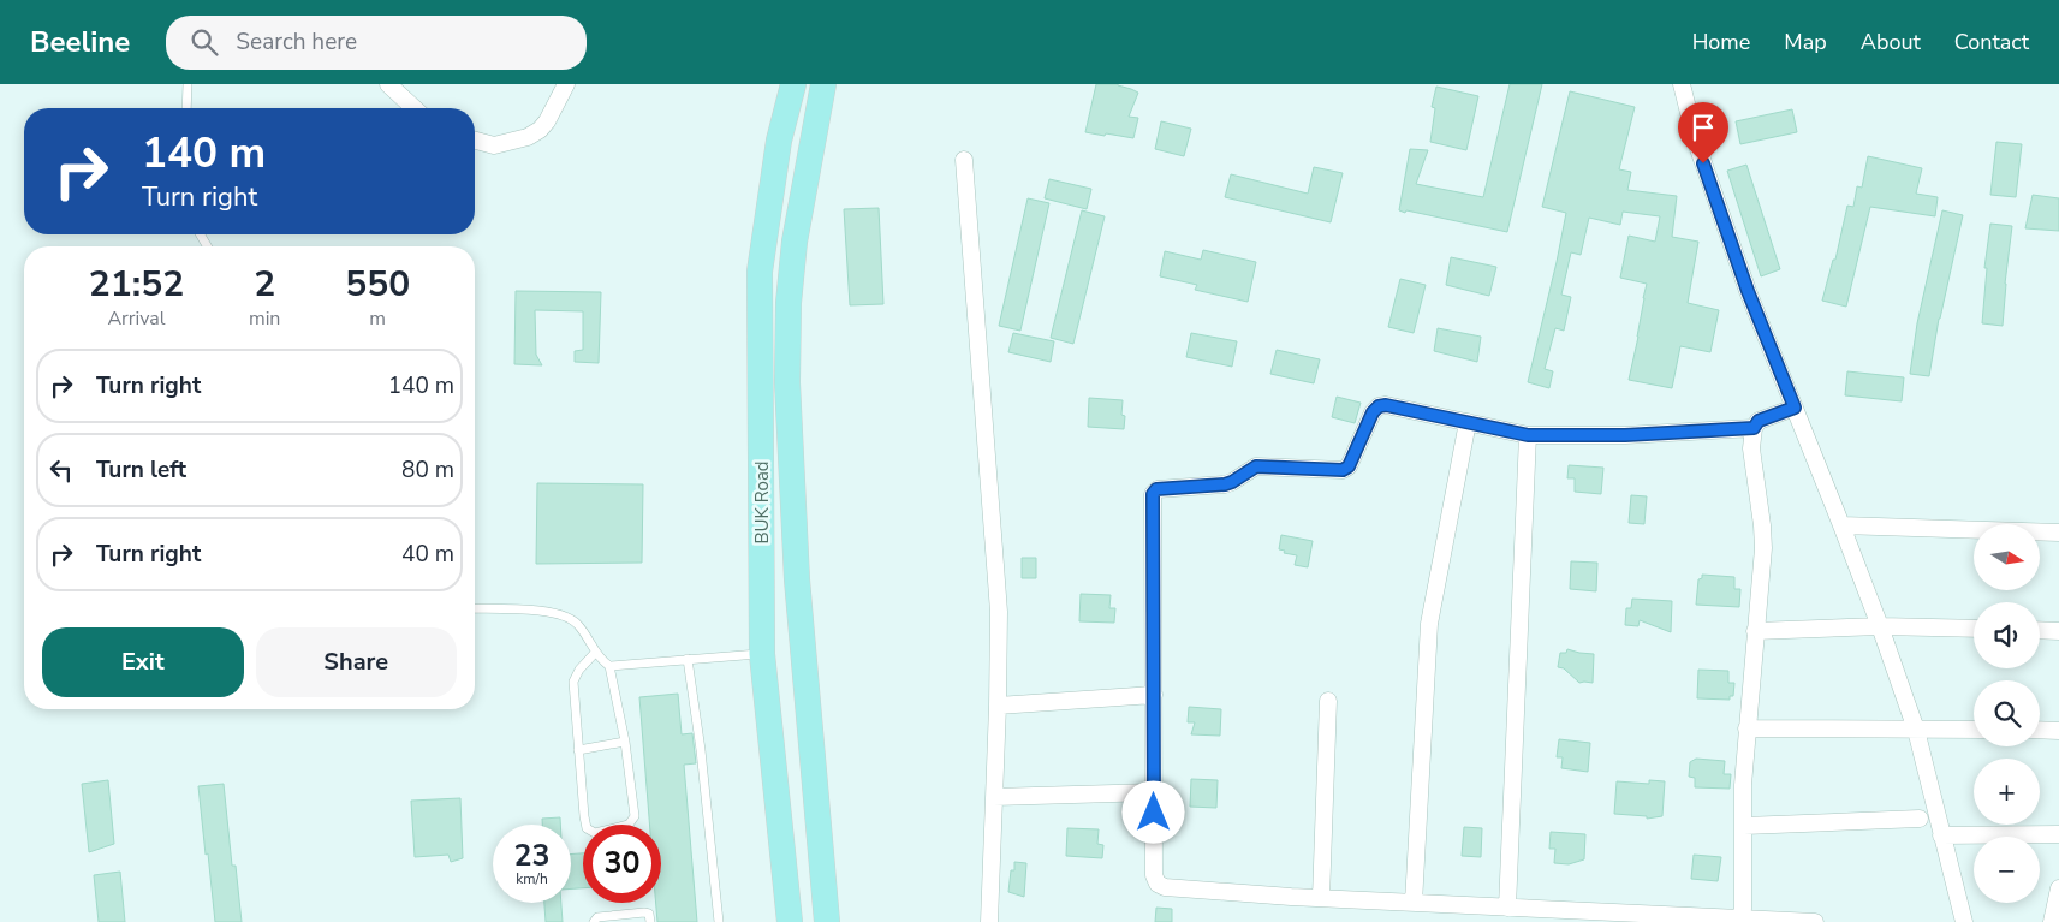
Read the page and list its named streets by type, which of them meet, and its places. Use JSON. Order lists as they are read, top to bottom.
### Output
{
  "streets": {
    "main road": ["BUK Road"]
  },
  "north": "right",
  "page": {
    "header": "Beeline",
    "search": "Search here",
    "nav": [
      "Home",
      "Map",
      "About",
      "Contact"
    ],
    "turn": ["140 m", "Turn right"],
    "eta": [
      "21:52",
      "Arrival",
      "2",
      "min",
      "550",
      "m"
    ],
    "list": [
      {
        "name": "Turn right",
        "value": "140 m"
      },
      {
        "name": "Turn left",
        "value": "80 m"
      },
      {
        "name": "Turn right",
        "value": "40 m"
      }
    ],
    "map_buttons": ["+", "−"],
    "buttons": ["Exit", "Share"],
    "speed": "23 km/h",
    "limit": "30"
  }
}
